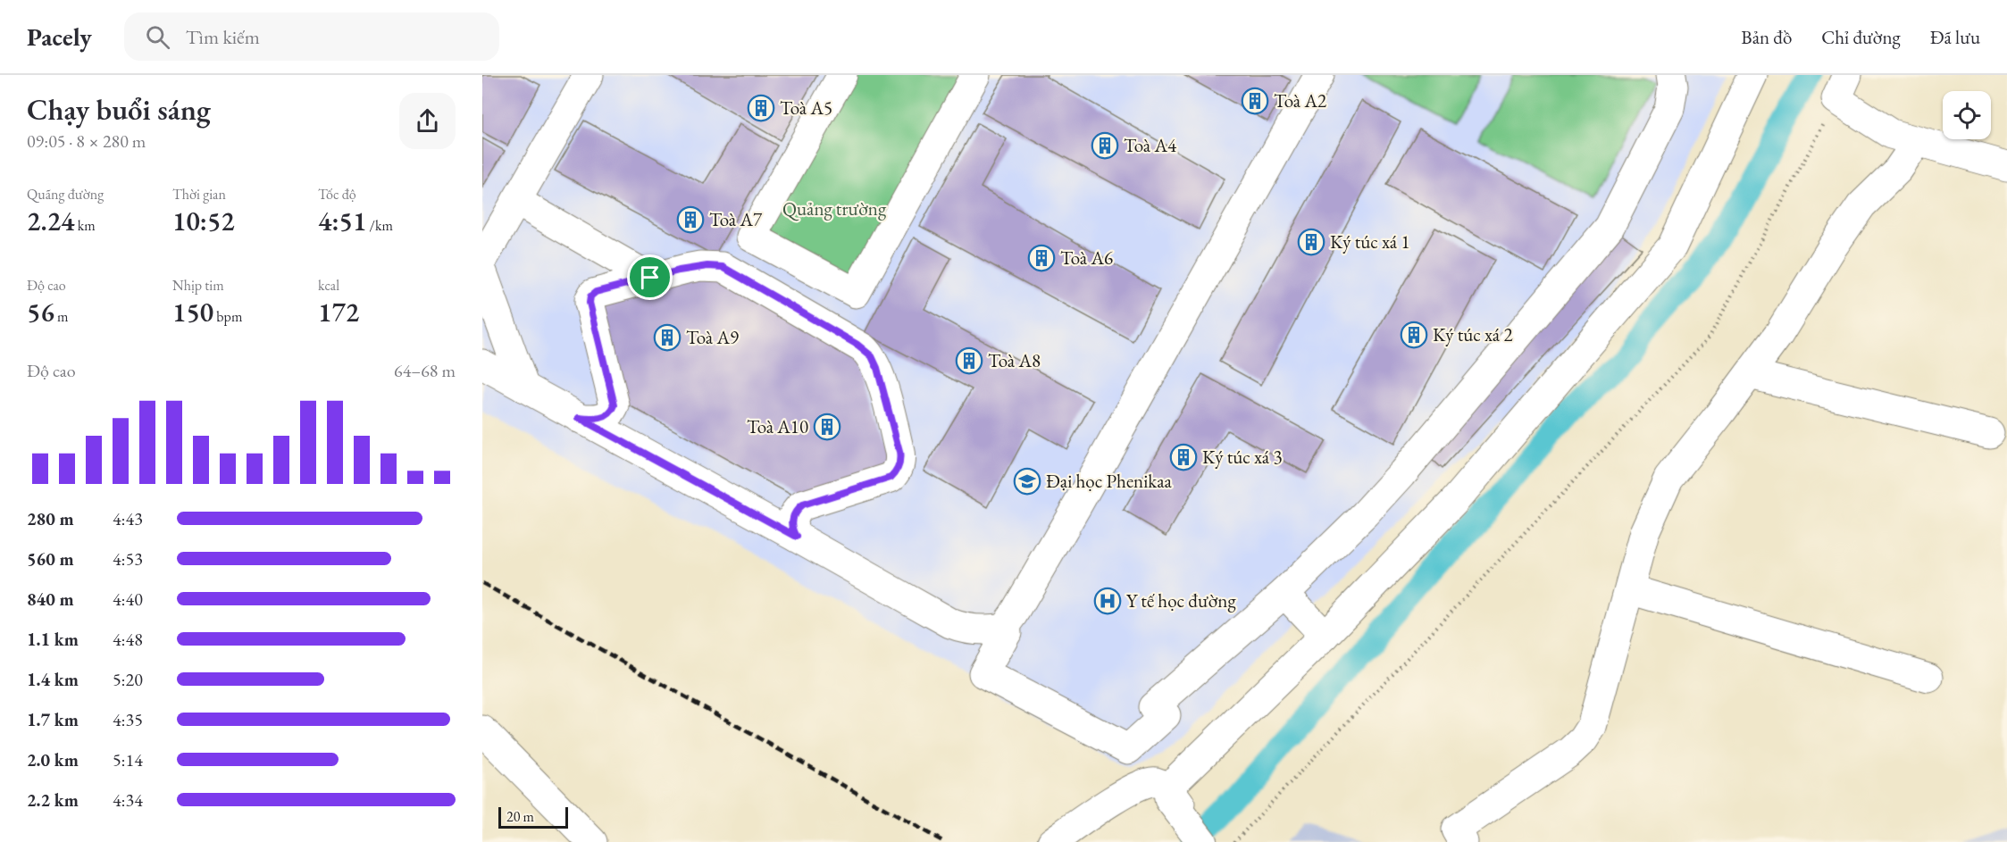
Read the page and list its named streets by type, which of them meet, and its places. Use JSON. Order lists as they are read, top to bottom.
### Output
{
  "parks": ["Quảng trường"],
  "places": {
    "building": [
      "Toà A2",
      "Toà A5",
      "Toà A4",
      "Toà A7",
      "Ký túc xá 1",
      "Toà A6",
      "Ký túc xá 2",
      "Toà A9",
      "Toà A8",
      "Toà A10",
      "Ký túc xá 3"
    ],
    "school or university": ["Đại học Phenikaa"],
    "hospital": ["Y tế học đường"]
  },
  "scale_bar": "20 m",
  "page": {
    "header": "Pacely",
    "search": "Tìm kiếm",
    "nav": ["Bản đồ", "Chỉ đường", "Đã lưu"],
    "heading": ["Chạy buổi sáng", "09:05 · 8 × 280 m"],
    "stats": [
      ["Quãng đường", "2.24 km"],
      ["Thời gian", "10:52"],
      ["Tốc độ", "4:51 /km"],
      ["Độ cao", "56 m"],
      ["Nhịp tim", "150 bpm"],
      ["kcal", "172"]
    ],
    "chart": ["Độ cao", "64–68 m"],
    "list": [
      {
        "name": "280 m",
        "note": "4:43"
      },
      {
        "name": "560 m",
        "note": "4:53"
      },
      {
        "name": "840 m",
        "note": "4:40"
      },
      {
        "name": "1.1 km",
        "note": "4:48"
      },
      {
        "name": "1.4 km",
        "note": "5:20"
      },
      {
        "name": "1.7 km",
        "note": "4:35"
      },
      {
        "name": "2.0 km",
        "note": "5:14"
      },
      {
        "name": "2.2 km",
        "note": "4:34"
      }
    ],
    "scale": "20 m"
  }
}
